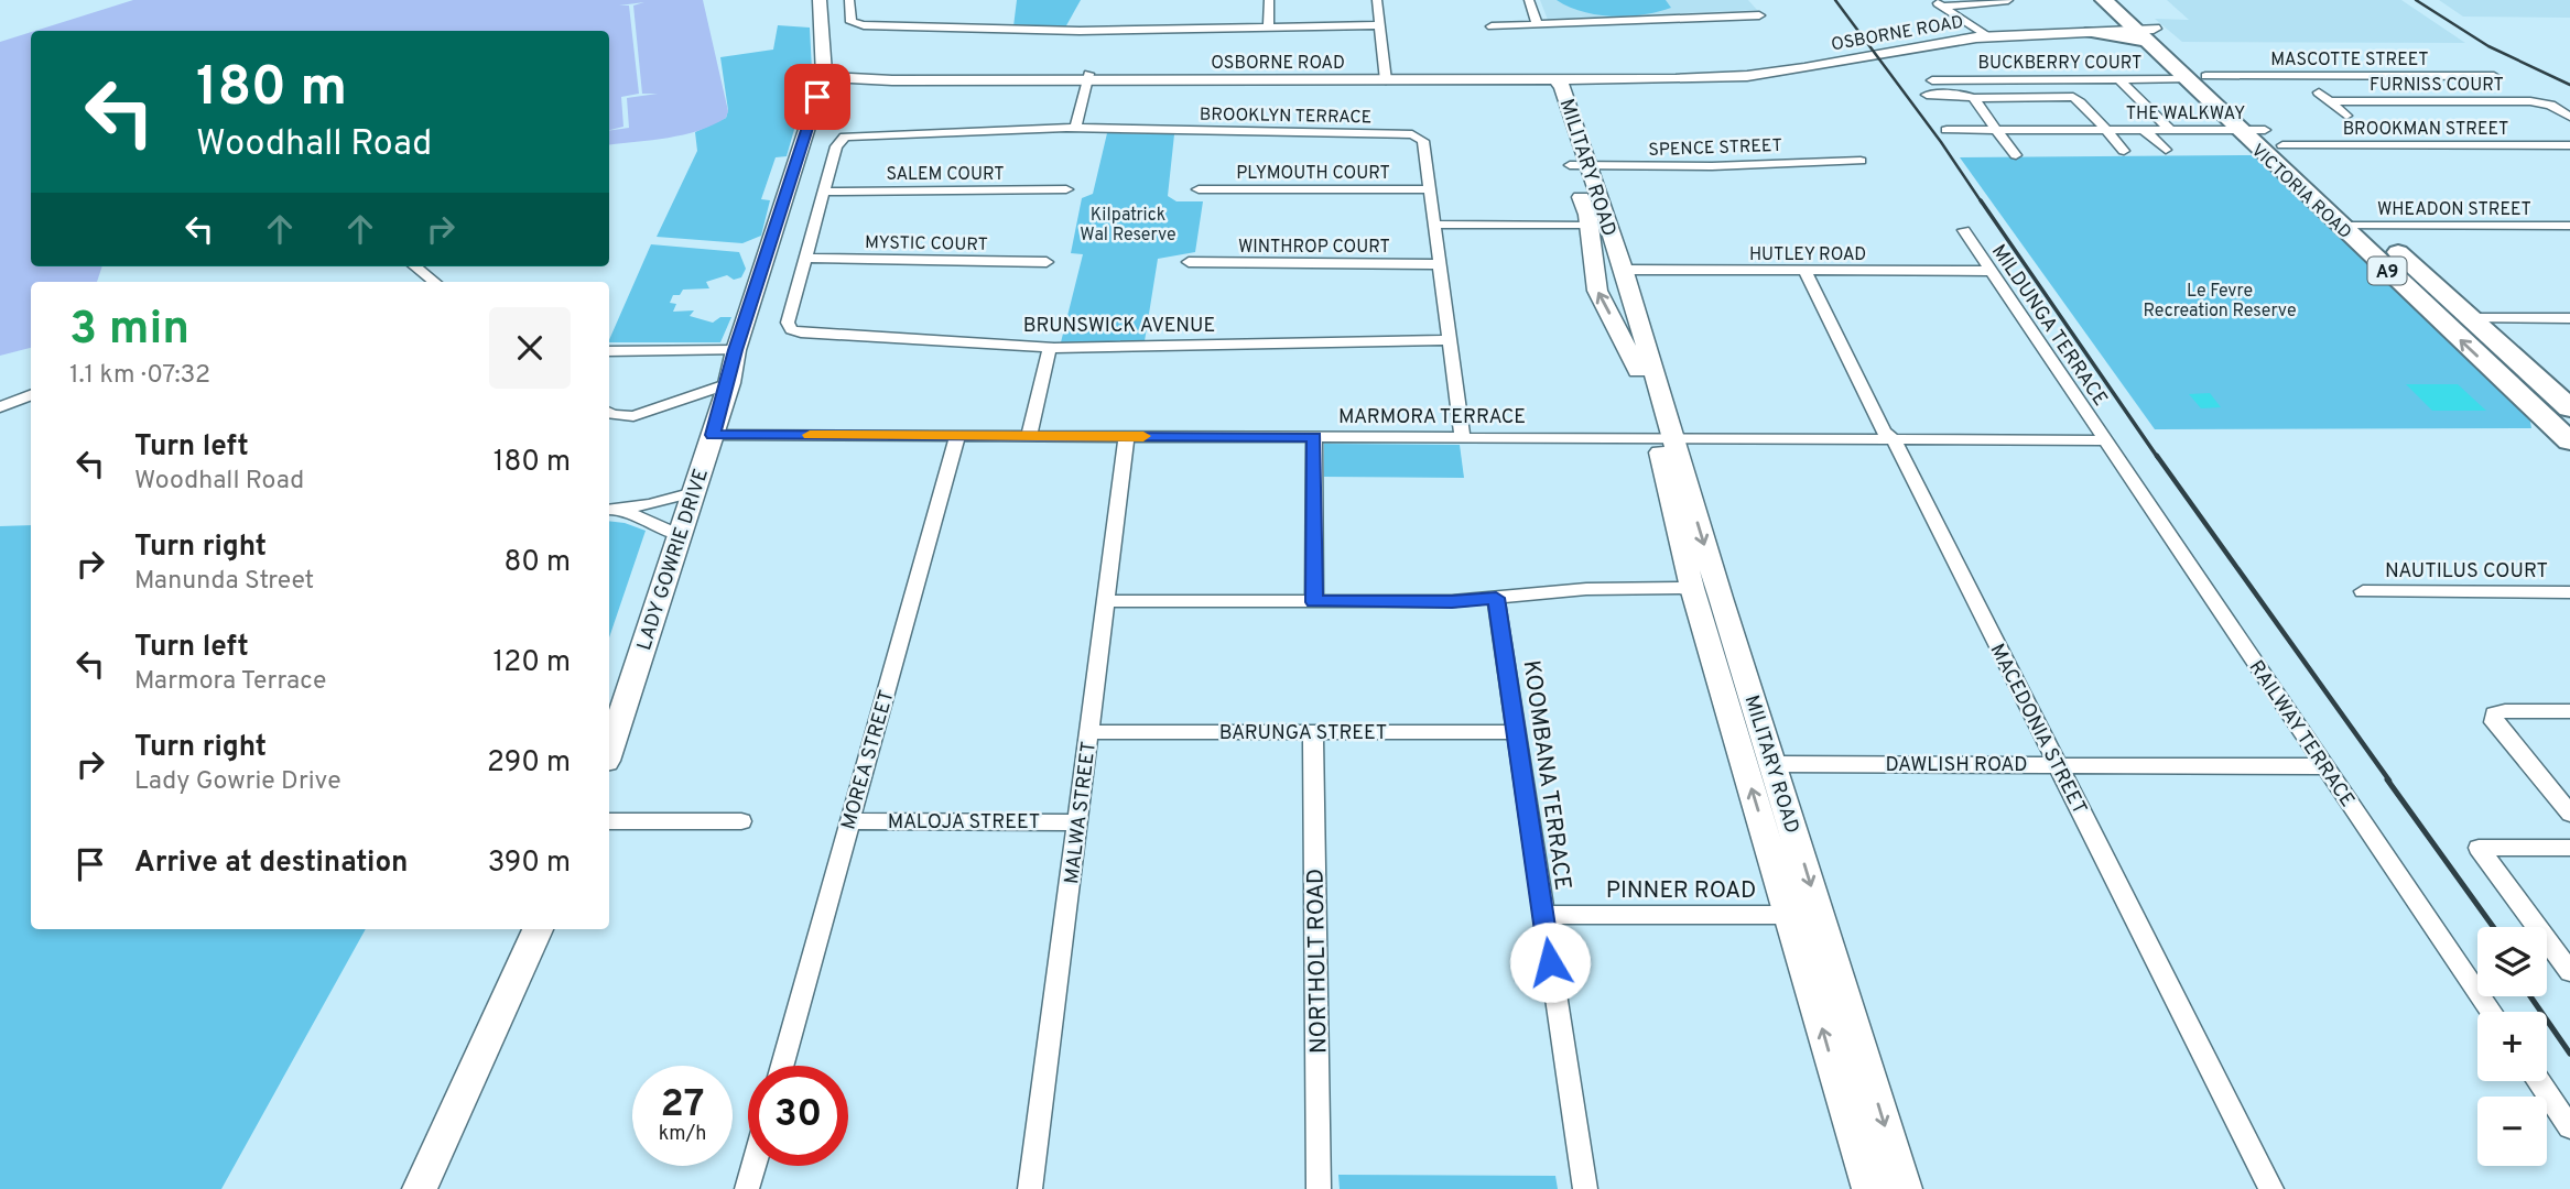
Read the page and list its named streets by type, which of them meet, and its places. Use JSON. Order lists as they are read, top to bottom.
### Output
{
  "streets": {
    "highway": ["VICTORIA ROAD", "A9"],
    "street": [
      "OSBORNE ROAD",
      "MASCOTTE STREET",
      "BUCKBERRY COURT",
      "FURNISS COURT",
      "THE WALKWAY",
      "BROOKLYN TERRACE",
      "BROOKMAN STREET",
      "SPENCE STREET",
      "MILITARY ROAD",
      "PLYMOUTH COURT",
      "SALEM COURT",
      "WHEADON STREET",
      "MYSTIC COURT",
      "WINTHROP COURT",
      "HUTLEY ROAD",
      "BRUNSWICK AVENUE",
      "MILDUNGA TERRACE",
      "MARMORA TERRACE",
      "LADY GOWRIE DRIVE",
      "NAUTILUS COURT",
      "MACEDONIA STREET",
      "BARUNGA STREET",
      "RAILWAY TERRACE",
      "MOREA STREET",
      "DAWLISH ROAD",
      "KOOMBANA TERRACE",
      "MALWA STREET",
      "MALOJA STREET",
      "PINNER ROAD",
      "NORTHOLT ROAD"
    ]
  },
  "crossings": [
    ["OSBORNE ROAD", "LADY GOWRIE DRIVE"],
    ["MASCOTTE STREET", "BUCKBERRY COURT"],
    ["MASCOTTE STREET", "VICTORIA ROAD"],
    ["BUCKBERRY COURT", "VICTORIA ROAD"],
    ["THE WALKWAY", "VICTORIA ROAD"],
    ["BROOKLYN TERRACE", "PLYMOUTH COURT"],
    ["BROOKLYN TERRACE", "SALEM COURT"],
    ["BROOKLYN TERRACE", "WINTHROP COURT"],
    ["BROOKLYN TERRACE", "BRUNSWICK AVENUE"],
    ["BROOKLYN TERRACE", "MARMORA TERRACE"],
    ["BROOKMAN STREET", "VICTORIA ROAD"],
    ["SPENCE STREET", "MILITARY ROAD"],
    ["MILITARY ROAD", "HUTLEY ROAD"],
    ["MILITARY ROAD", "MARMORA TERRACE"],
    ["MILITARY ROAD", "DAWLISH ROAD"],
    ["MILITARY ROAD", "PINNER ROAD"],
    ["VICTORIA ROAD", "WHEADON STREET"],
    ["MYSTIC COURT", "BRUNSWICK AVENUE"],
    ["HUTLEY ROAD", "MILDUNGA TERRACE"],
    ["HUTLEY ROAD", "MACEDONIA STREET"],
    ["MILDUNGA TERRACE", "MARMORA TERRACE"],
    ["MILDUNGA TERRACE", "RAILWAY TERRACE"],
    ["MARMORA TERRACE", "LADY GOWRIE DRIVE"],
    ["MARMORA TERRACE", "MACEDONIA STREET"],
    ["MARMORA TERRACE", "RAILWAY TERRACE"],
    ["MARMORA TERRACE", "MOREA STREET"],
    ["MARMORA TERRACE", "MALWA STREET"],
    ["MACEDONIA STREET", "DAWLISH ROAD"],
    ["BARUNGA STREET", "KOOMBANA TERRACE"],
    ["BARUNGA STREET", "MALWA STREET"],
    ["BARUNGA STREET", "NORTHOLT ROAD"],
    ["RAILWAY TERRACE", "DAWLISH ROAD"],
    ["MOREA STREET", "MALOJA STREET"],
    ["KOOMBANA TERRACE", "PINNER ROAD"],
    ["MALWA STREET", "MALOJA STREET"]
  ],
  "parks": ["Kilpatrick Wal Reserve", "Le Fevre Recreation Reserve"],
  "page": {
    "turn": ["180 m", "Woodhall Road"],
    "heading": ["3 min", "1.1 km · 07:32"],
    "list": [
      {
        "name": "Turn left",
        "note": "Woodhall Road",
        "value": "180 m"
      },
      {
        "name": "Turn right",
        "note": "Manunda Street",
        "value": "80 m"
      },
      {
        "name": "Turn left",
        "note": "Marmora Terrace",
        "value": "120 m"
      },
      {
        "name": "Turn right",
        "note": "Lady Gowrie Drive",
        "value": "290 m"
      },
      {
        "name": "Arrive at destination",
        "value": "390 m"
      }
    ],
    "map_buttons": ["+", "−"],
    "speed": "27 km/h",
    "limit": "30"
  }
}
